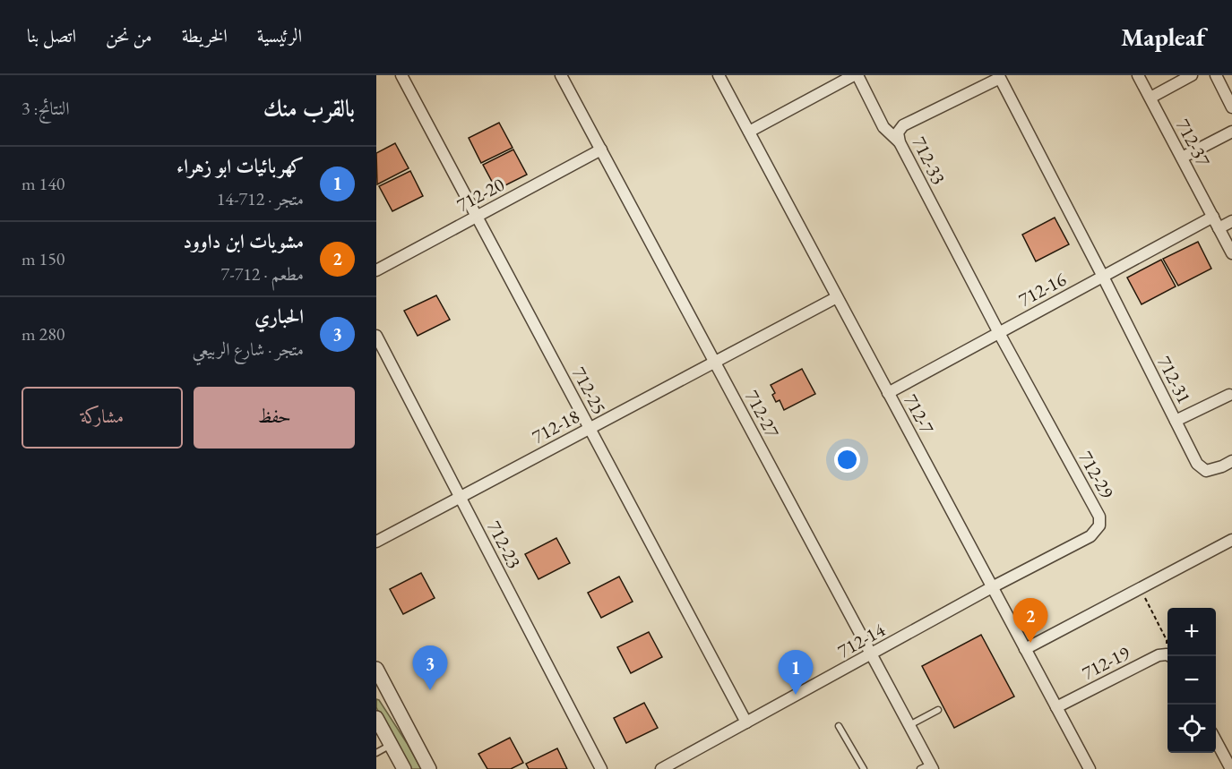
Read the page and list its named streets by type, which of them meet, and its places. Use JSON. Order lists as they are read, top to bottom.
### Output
{
  "streets": {
    "street": [
      "712-37",
      "712-33",
      "712-20",
      "712-16",
      "712-31",
      "712-25",
      "712-27",
      "712-7",
      "712-18",
      "712-29",
      "712-23",
      "712-14",
      "712-19"
    ]
  },
  "crossings": [
    ["712-37", "712-16"],
    ["712-33", "712-16"],
    ["712-33", "712-31"],
    ["712-33", "712-29"],
    ["712-20", "712-25"],
    ["712-20", "712-27"],
    ["712-16", "712-31"],
    ["712-16", "712-7"],
    ["712-16", "712-29"],
    ["712-25", "712-18"],
    ["712-25", "712-14"],
    ["712-27", "712-18"],
    ["712-27", "712-14"],
    ["712-7", "712-18"],
    ["712-7", "712-29"],
    ["712-7", "712-14"],
    ["712-7", "712-19"],
    ["712-18", "712-23"],
    ["712-29", "712-14"]
  ],
  "page": {
    "header": "Mapleaf",
    "nav": [
      "الرئيسية",
      "الخريطة",
      "من نحن",
      "اتصل بنا"
    ],
    "heading": ["بالقرب منك", "النتائج: 3"],
    "list": [
      {
        "mark": "1",
        "name": "كهربائيات ابو زهراء",
        "note": "متجر · 712-14",
        "value": "140 m"
      },
      {
        "mark": "2",
        "name": "مشويات ابن داوود",
        "note": "مطعم · 712-7",
        "value": "150 m"
      },
      {
        "mark": "3",
        "name": "الحباري",
        "note": "متجر · شارع الربيعي",
        "value": "280 m"
      }
    ],
    "buttons": ["حفظ", "مشاركة"],
    "pins": ["2", "3", "1"],
    "map_buttons": ["+", "−"]
  }
}
